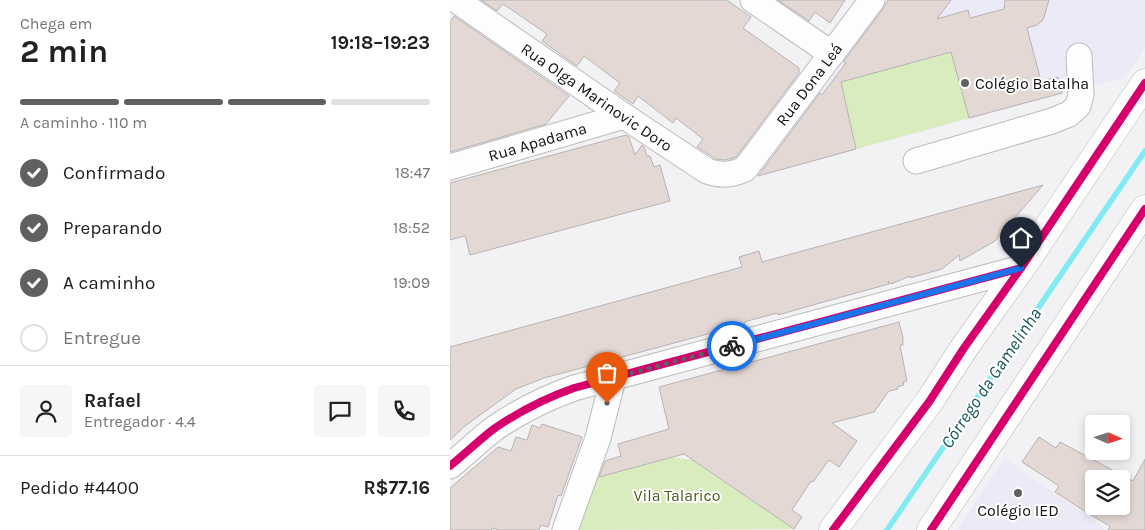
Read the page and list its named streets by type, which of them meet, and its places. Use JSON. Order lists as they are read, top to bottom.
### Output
{
  "streets": {
    "street": ["Rua Dona Leá", "Rua Olga Marinovic Doro", "Rua Apadama"]
  },
  "crossings": [
    ["Rua Dona Leá", "Rua Olga Marinovic Doro"],
    ["Rua Olga Marinovic Doro", "Rua Apadama"]
  ],
  "water": ["Córrego da Gamelinha"],
  "parks": ["Vila Talarico"],
  "places": ["Colégio Batalha", "Colégio IED"],
  "north": "right",
  "page": {
    "heading": ["2 min", "Chega em", "19:18–19:23"],
    "panel": [
      "Rafael",
      "Entregador · 4.4",
      "Pedido #4400",
      "R$77.16"
    ],
    "bar": "A caminho · 110 m",
    "list": [
      ["Confirmado", "18:47"],
      ["Preparando", "18:52"],
      ["A caminho", "19:09"],
      "Entregue"
    ]
  }
}
